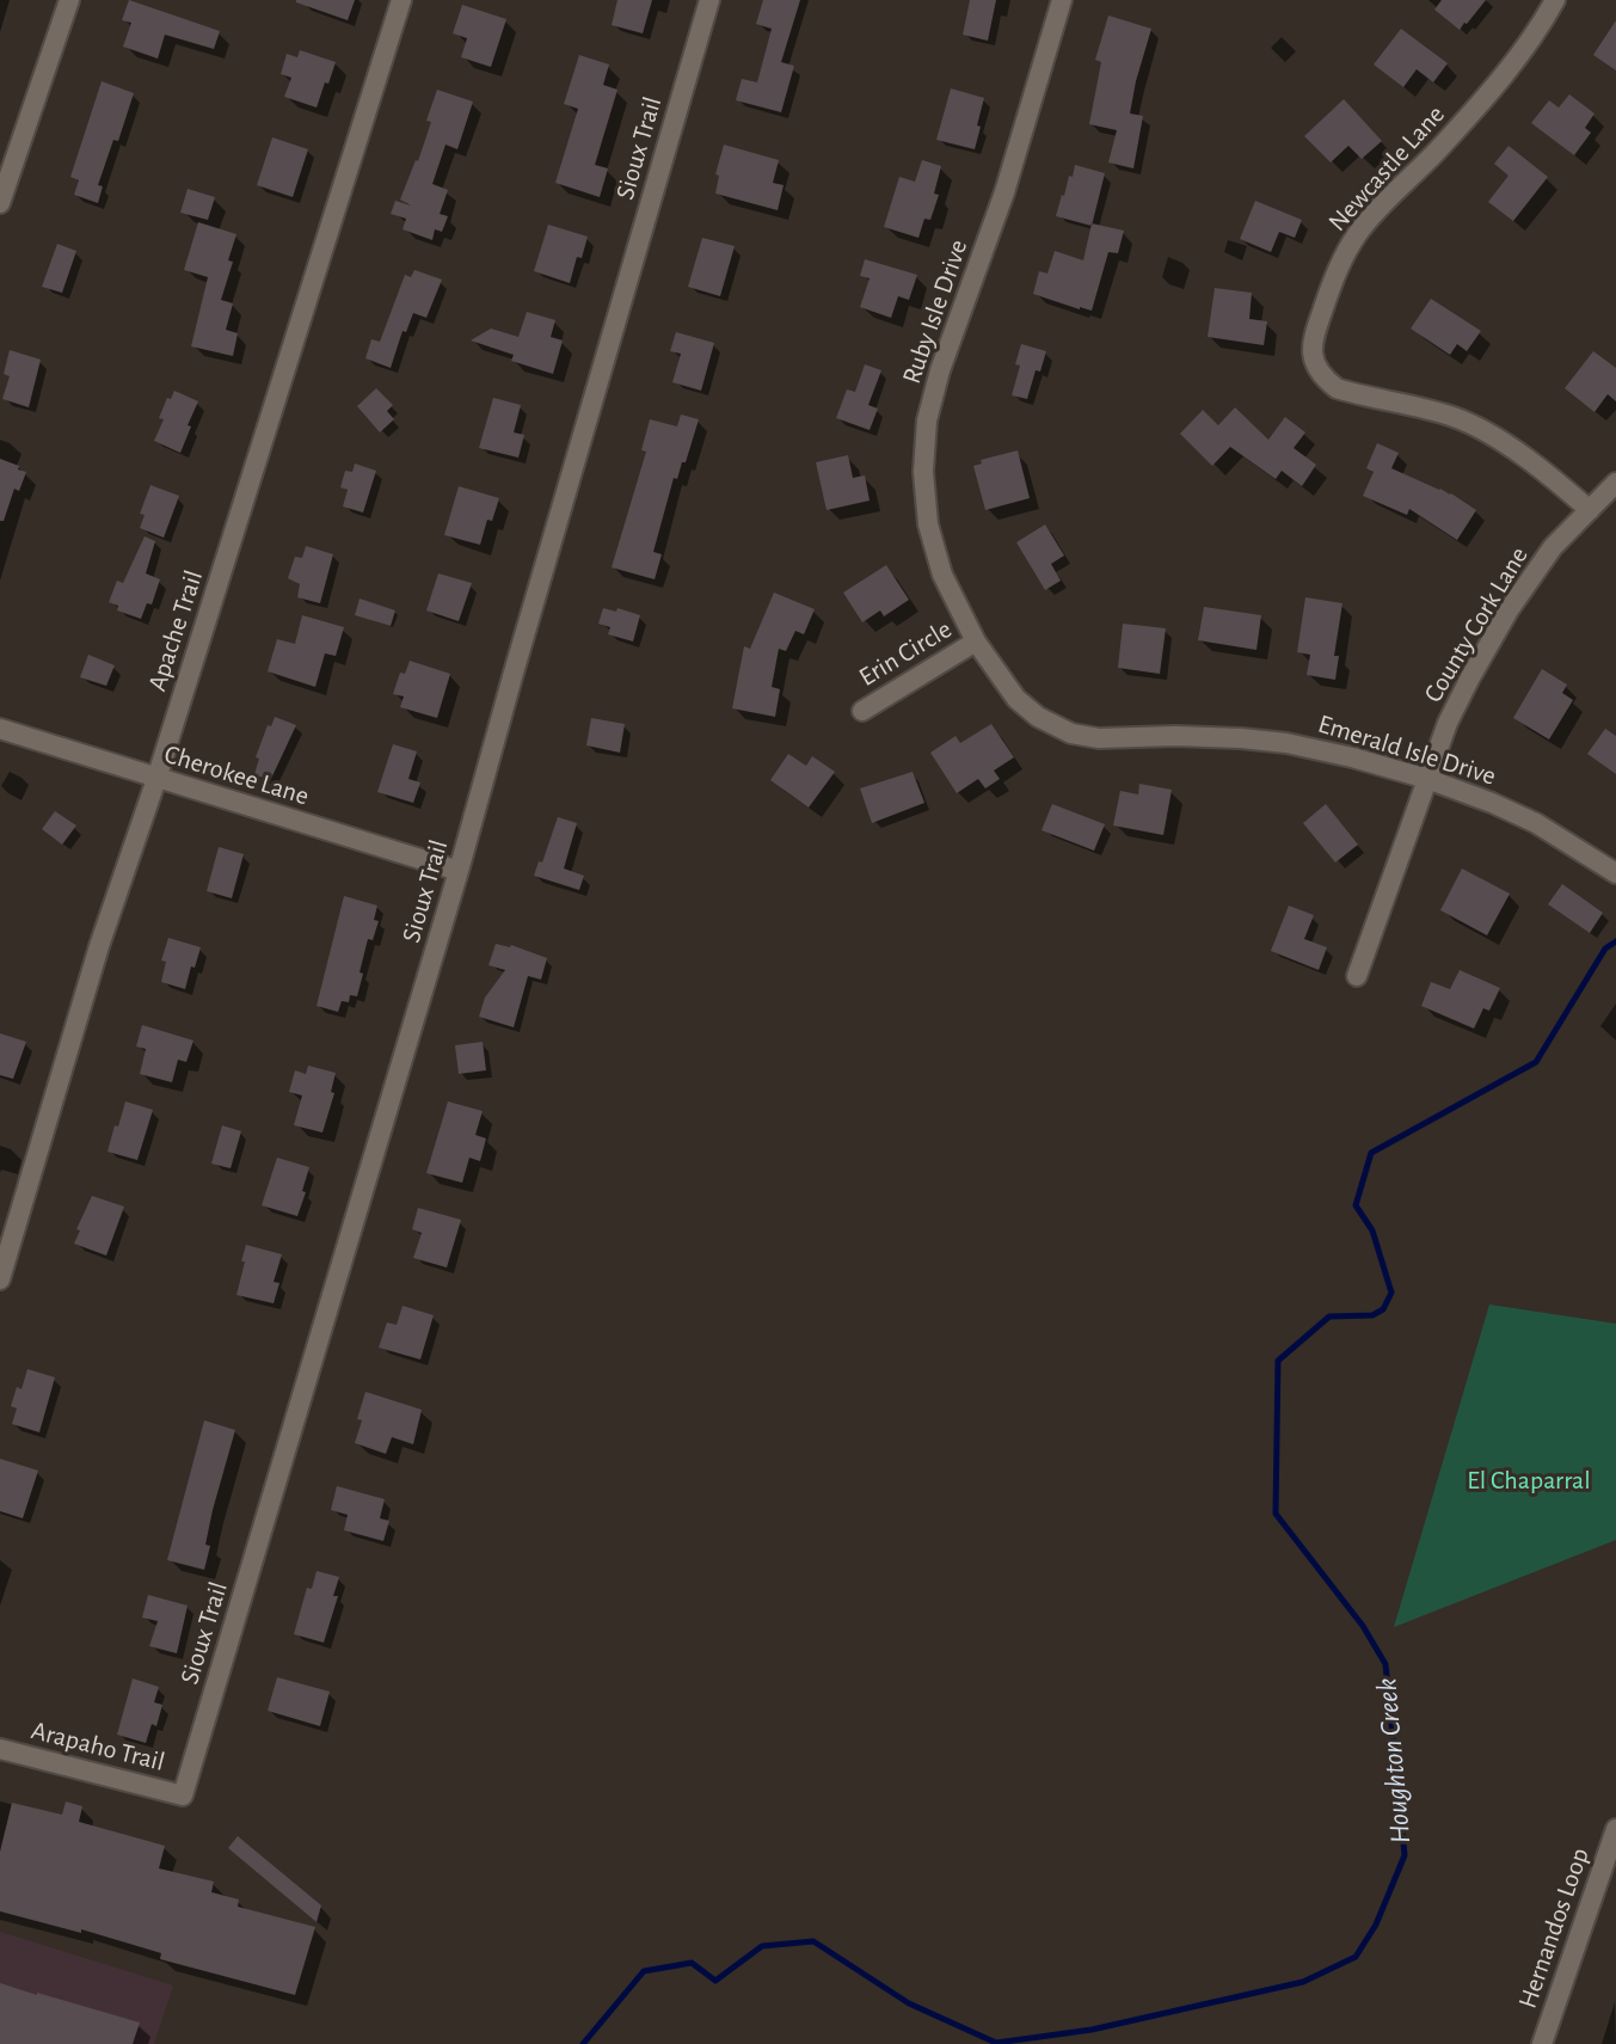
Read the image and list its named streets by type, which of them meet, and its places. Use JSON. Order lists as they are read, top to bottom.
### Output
{
  "streets": {
    "street": [
      "Sioux Trail",
      "Newcastle Lane",
      "Ruby Isle Drive",
      "County Cork Lane",
      "Apache Trail",
      "Erin Circle",
      "Emerald Isle Drive",
      "Cherokee Lane",
      "Arapaho Trail",
      "Hernandos Loop"
    ]
  },
  "crossings": [
    ["Sioux Trail", "Cherokee Lane"],
    ["Sioux Trail", "Arapaho Trail"],
    ["Newcastle Lane", "County Cork Lane"],
    ["Ruby Isle Drive", "Erin Circle"],
    ["Ruby Isle Drive", "Emerald Isle Drive"],
    ["County Cork Lane", "Emerald Isle Drive"],
    ["Apache Trail", "Cherokee Lane"],
    ["Erin Circle", "Emerald Isle Drive"]
  ],
  "water": ["Houghton Creek"],
  "parks": ["El Chaparral"]
}
